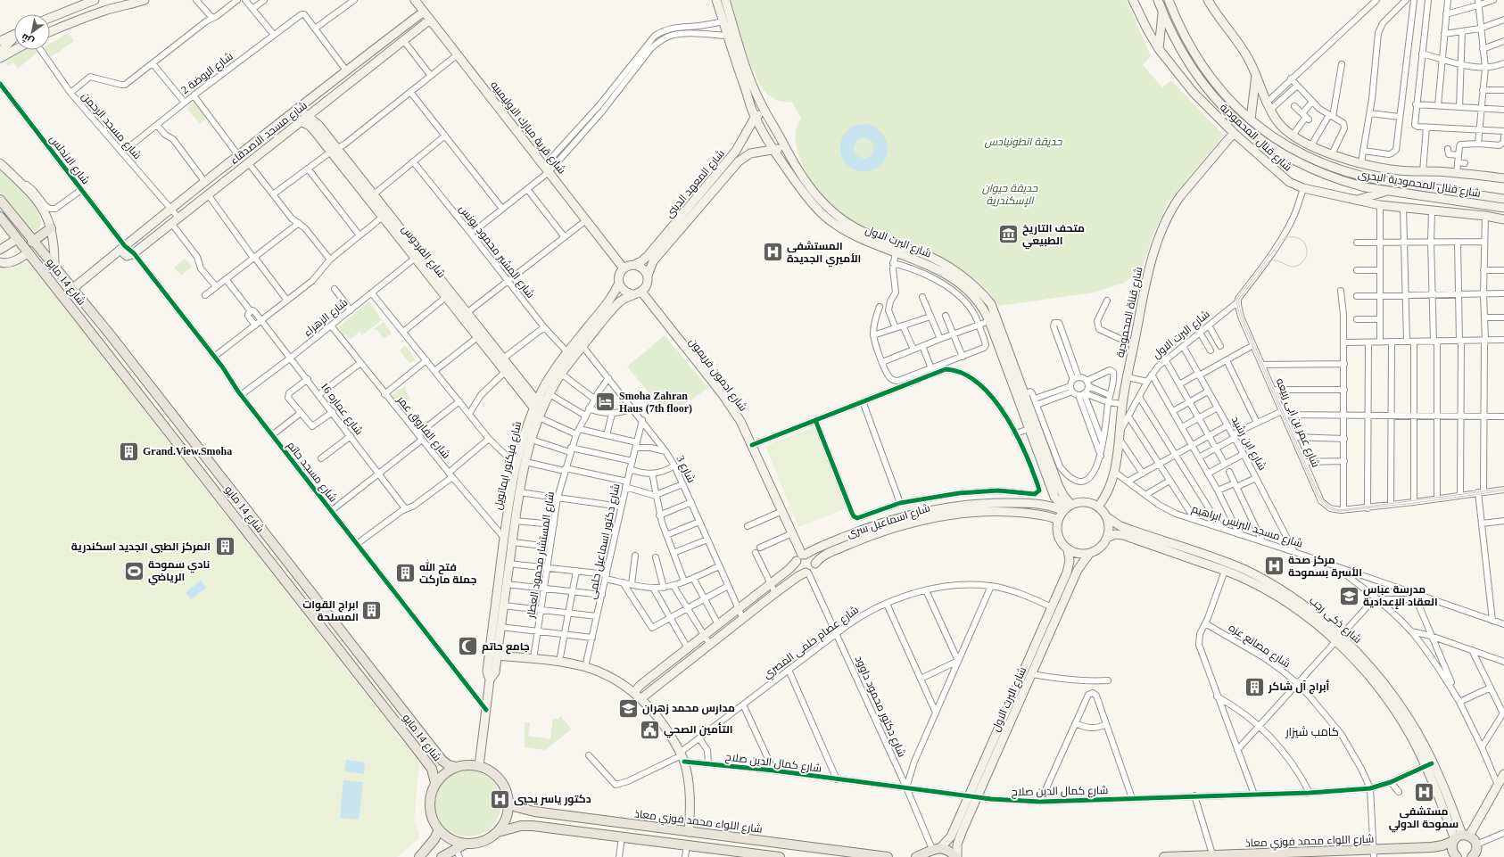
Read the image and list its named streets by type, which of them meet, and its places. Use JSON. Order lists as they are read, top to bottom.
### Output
{
  "streets": {
    "main road": [
      "شارع قرية مبارك الاوليمبيه",
      "شارع مسجد الاصدقاء",
      "شارع قنال المحمودية",
      "شارع المعهد الدينى",
      "شارع قنال المحمودية البحرى",
      "شارع البرت الاول",
      "شارع الفردوس",
      "شارع 14 مايو",
      "شارع قناة المحمودية",
      "شارع ادمون فريمون",
      "شارع فيكتور ايمانويل",
      "شارع اسماعيل سرى",
      "شارع ذكى رجب",
      "شارع اللواء محمد فوزي معاذ"
    ],
    "street": [
      "شارع الروضة 2",
      "شارع مسجد الرحمن",
      "شارع الاندلس",
      "شارع المشير محمود يونس",
      "شارع الزهراء",
      "شارع عماره 16",
      "شارع عمر بن ابى ربيعه",
      "شارع الفاروق عمر",
      "شارع ابن رشيد",
      "شارع 3",
      "شارع مسجد حاتم",
      "شارع مسجد البرنس ابراهيم",
      "شارع دكتور اسماعيل حلمى",
      "شارع المستشار محمود العطار",
      "شارع عصام حلمى المصري",
      "شارع مصانع عزه",
      "شارع دكتور محمود داوود",
      "شارع كمال الدين صلاح"
    ]
  },
  "crossings": [
    ["شارع الروضة 2", "شارع مسجد الرحمن"],
    ["شارع مسجد الرحمن", "شارع مسجد الاصدقاء"],
    ["شارع قرية مبارك الاوليمبيه", "شارع مسجد الاصدقاء"],
    ["شارع قرية مبارك الاوليمبيه", "شارع المعهد الدينى"],
    ["شارع قرية مبارك الاوليمبيه", "شارع ادمون فريمون"],
    ["شارع قرية مبارك الاوليمبيه", "شارع فيكتور ايمانويل"],
    ["شارع مسجد الاصدقاء", "شارع الاندلس"],
    ["شارع مسجد الاصدقاء", "شارع الفردوس"],
    ["شارع مسجد الاصدقاء", "شارع 14 مايو"],
    ["شارع مسجد الاصدقاء", "شارع مسجد حاتم"],
    ["شارع قنال المحمودية", "شارع قناة المحمودية"],
    ["شارع المعهد الدينى", "شارع البرت الاول"],
    ["شارع المعهد الدينى", "شارع ادمون فريمون"],
    ["شارع المعهد الدينى", "شارع فيكتور ايمانويل"],
    ["شارع البرت الاول", "شارع قناة المحمودية"],
    ["شارع البرت الاول", "شارع عمر بن ابى ربيعه"],
    ["شارع البرت الاول", "شارع ابن رشيد"],
    ["شارع البرت الاول", "شارع اسماعيل سرى"],
    ["شارع البرت الاول", "شارع مسجد البرنس ابراهيم"],
    ["شارع البرت الاول", "شارع ذكى رجب"],
    ["شارع البرت الاول", "شارع عصام حلمى المصري"],
    ["شارع البرت الاول", "شارع دكتور محمود داوود"],
    ["شارع البرت الاول", "شارع كمال الدين صلاح"],
    ["شارع الفردوس", "شارع الزهراء"],
    ["شارع الفردوس", "شارع فيكتور ايمانويل"],
    ["شارع المشير محمود يونس", "شارع فيكتور ايمانويل"],
    ["شارع 14 مايو", "شارع فيكتور ايمانويل"],
    ["شارع 14 مايو", "شارع اللواء محمد فوزي معاذ"],
    ["شارع الزهراء", "شارع عماره 16"],
    ["شارع الزهراء", "شارع الفاروق عمر"],
    ["شارع الزهراء", "شارع مسجد حاتم"],
    ["شارع ادمون فريمون", "شارع فيكتور ايمانويل"],
    ["شارع ادمون فريمون", "شارع اسماعيل سرى"],
    ["شارع ادمون فريمون", "شارع دكتور محمود داوود"],
    ["شارع الفاروق عمر", "شارع فيكتور ايمانويل"],
    ["شارع ابن رشيد", "شارع مسجد البرنس ابراهيم"],
    ["شارع فيكتور ايمانويل", "شارع 3"],
    ["شارع فيكتور ايمانويل", "شارع مسجد حاتم"],
    ["شارع فيكتور ايمانويل", "شارع اللواء محمد فوزي معاذ"],
    ["شارع 3", "شارع اسماعيل سرى"],
    ["شارع 3", "شارع دكتور اسماعيل حلمى"],
    ["شارع 3", "شارع المستشار محمود العطار"],
    ["شارع اسماعيل سرى", "شارع ذكى رجب"],
    ["شارع اسماعيل سرى", "شارع دكتور محمود داوود"],
    ["شارع ذكى رجب", "شارع كمال الدين صلاح"],
    ["شارع ذكى رجب", "شارع اللواء محمد فوزي معاذ"],
    ["شارع عصام حلمى المصري", "شارع دكتور محمود داوود"],
    ["شارع عصام حلمى المصري", "شارع كمال الدين صلاح"],
    ["شارع مصانع عزه", "شارع كمال الدين صلاح"],
    ["شارع مصانع عزه", "شارع اللواء محمد فوزي معاذ"],
    ["شارع دكتور محمود داوود", "شارع كمال الدين صلاح"]
  ],
  "districts": ["كامب شيزار"],
  "parks": ["حديقة انطونيادس", "حديقة حيوان الإسكندرية"],
  "places": {
    "museum": ["متحف التاريخ الطبيعي"],
    "hospital": [
      "المستشفى الأميري الجديدة",
      "مركز صحة الأسرة بسموحة",
      "مستشفى سموحة الدولي",
      "دكتور ياسر يحيي"
    ],
    "hotel": ["Smoha Zahran Haus (7th floor)"],
    "building": [
      "Grand.View.Smoha",
      "المركز الطبى الجديد اسكندرية",
      "فتح الله جملة ماركت",
      "ابراج القوات المسلحة",
      "أبراج آل شاكر"
    ],
    "sports": ["نادي سموحة الرياضي"],
    "school or university": ["مدرسة عباس العقاد الإعدادية", "مدارس محمد زهران"],
    "mosque": ["جامع حاتم"],
    "public building": ["التأمين الصحي"]
  },
  "north": "bottom left"
}
